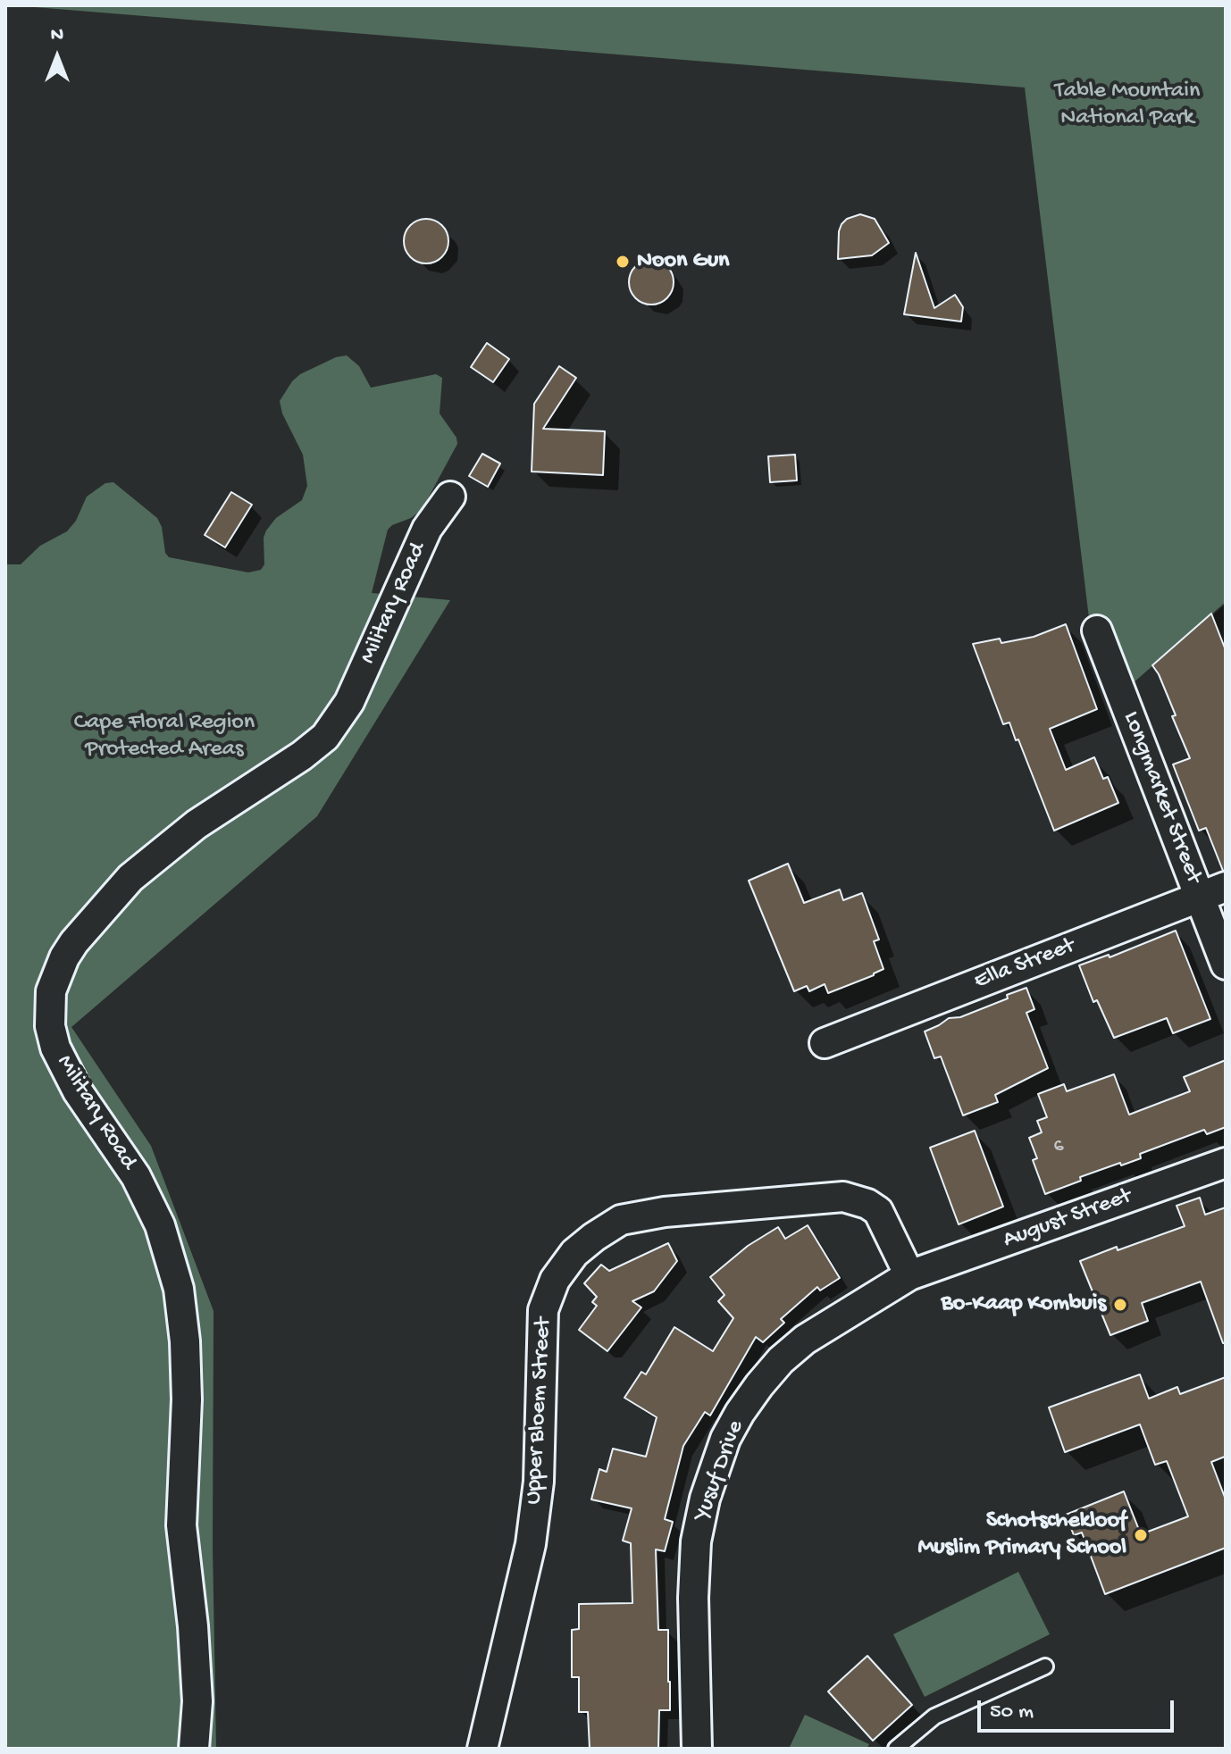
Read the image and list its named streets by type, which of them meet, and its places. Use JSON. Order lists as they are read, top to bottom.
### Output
{
  "streets": {
    "street": [
      "Military Road",
      "Longmarket Street",
      "Ella Street",
      "August Street",
      "Upper Bloem Street",
      "Yusuf Drive"
    ]
  },
  "crossings": [
    ["Longmarket Street", "Ella Street"],
    ["August Street", "Upper Bloem Street"],
    ["August Street", "Yusuf Drive"],
    ["Upper Bloem Street", "Yusuf Drive"]
  ],
  "parks": ["Table Mountain National Park", "Cape Floral Region Protected Areas"],
  "places": ["Noon Gun", "Bo-Kaap Kombuis", "Schotschekloof Muslim Primary School"],
  "house_numbers": ["6"],
  "scale_bar": "50 m",
  "north": "top"
}
